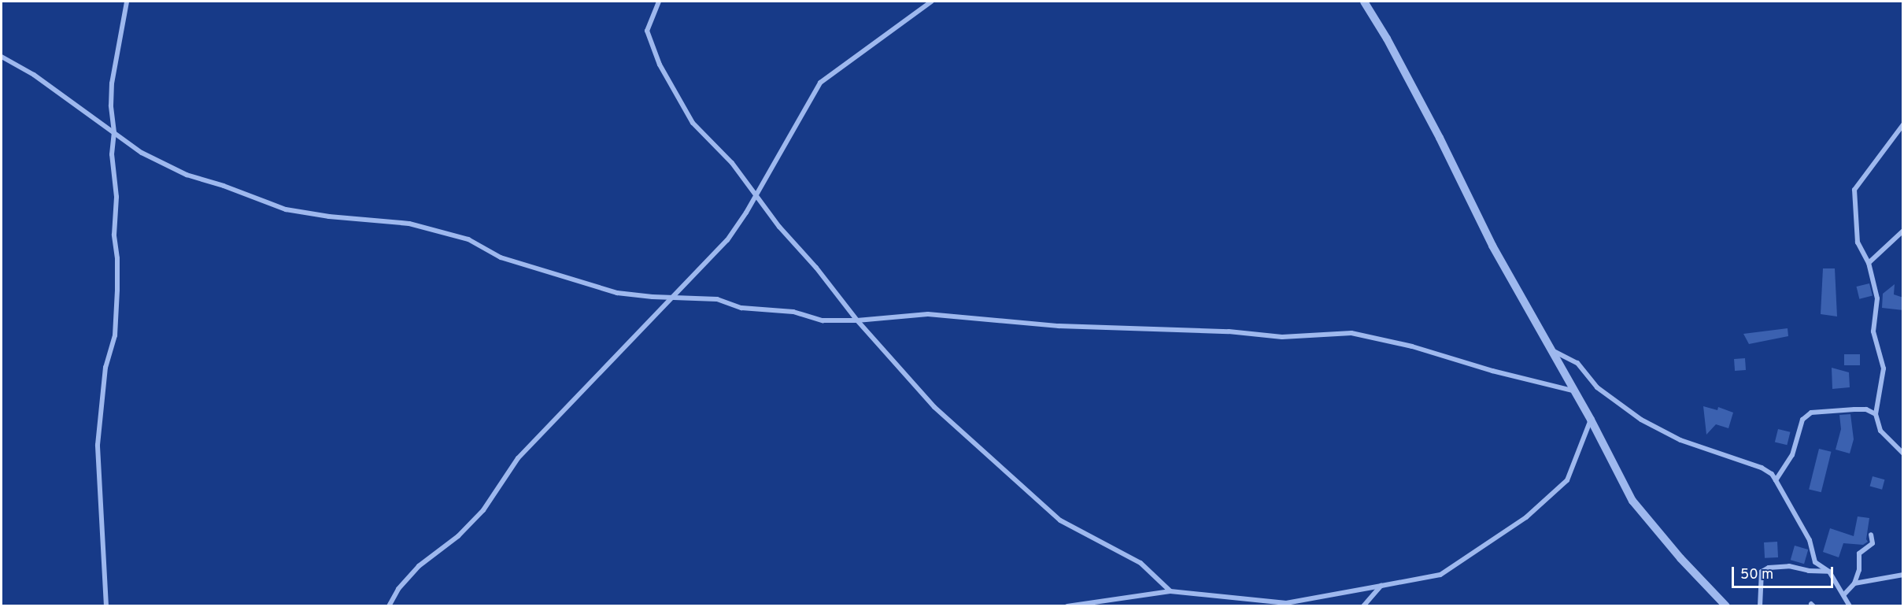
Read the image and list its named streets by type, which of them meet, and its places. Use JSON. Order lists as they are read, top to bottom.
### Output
{
  "scale_bar": "50 m"
}
